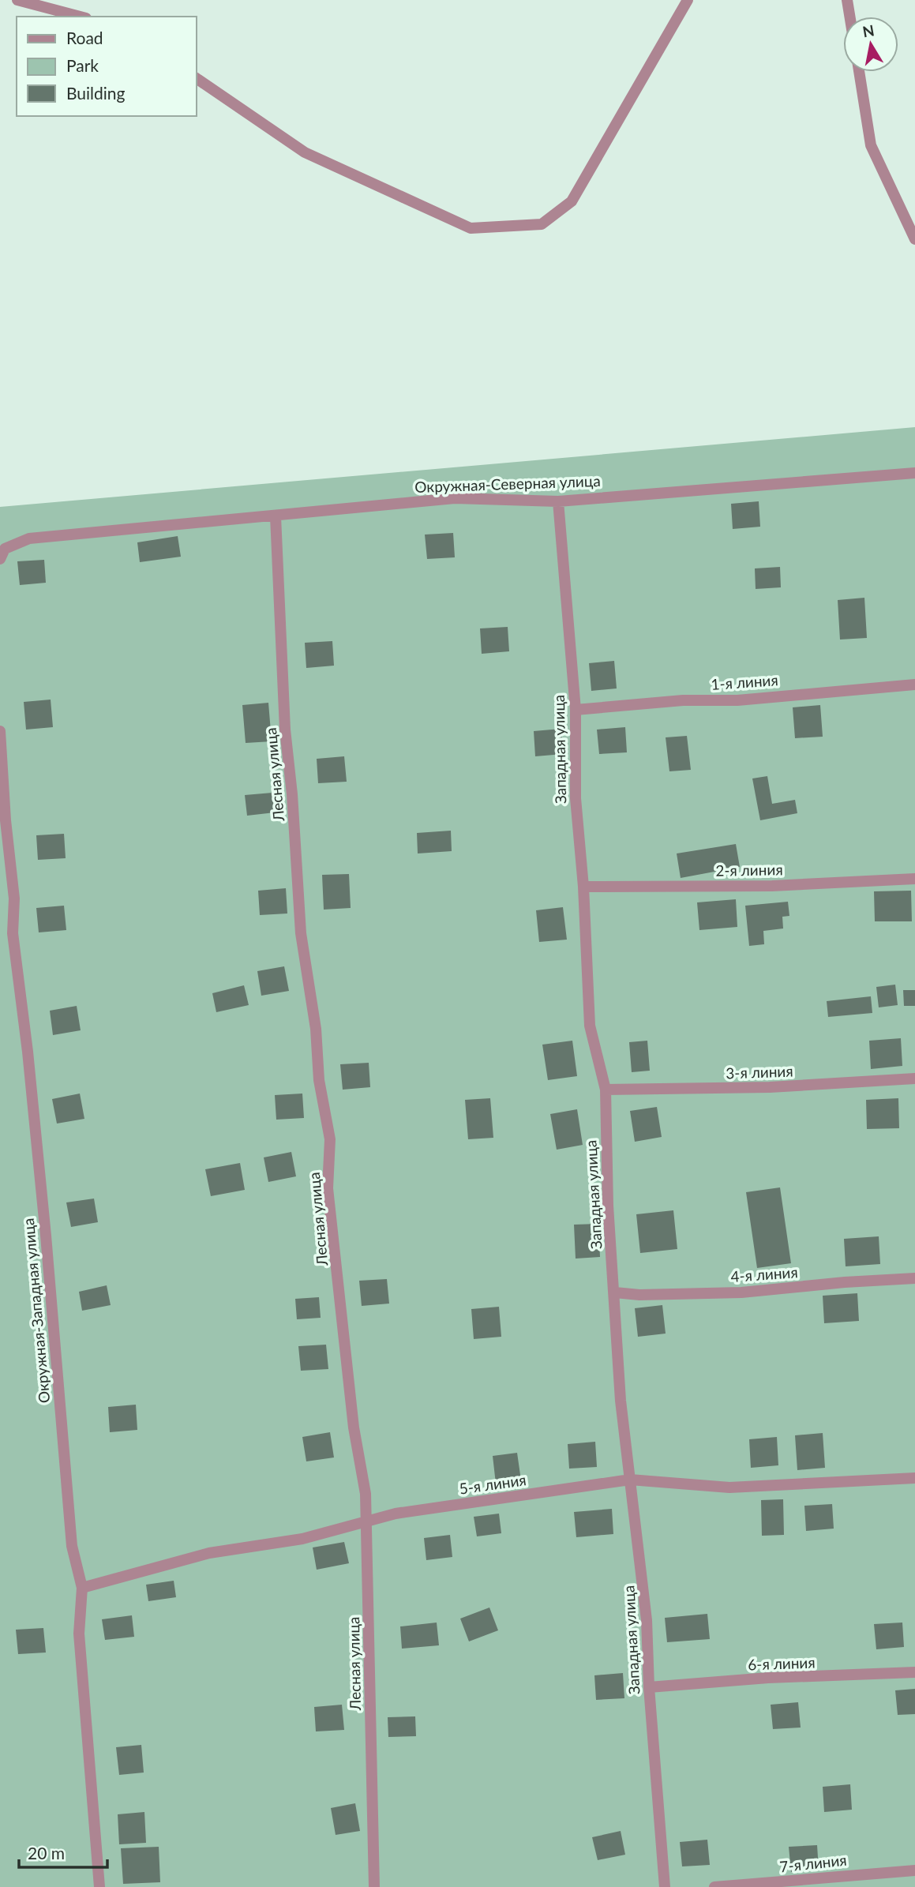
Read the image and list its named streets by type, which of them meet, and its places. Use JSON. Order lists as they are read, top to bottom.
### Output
{
  "streets": {
    "street": [
      "Окружная-Северная улица",
      "1-я линия",
      "Западная улица",
      "Лесная улица",
      "2-я линия",
      "3-я линия",
      "4-я линия",
      "Окружная-Западная улица",
      "5-я линия",
      "6-я линия",
      "7-я линия"
    ]
  },
  "crossings": [
    ["Окружная-Северная улица", "Западная улица"],
    ["Окружная-Северная улица", "Лесная улица"],
    ["1-я линия", "Западная улица"],
    ["Западная улица", "2-я линия"],
    ["Западная улица", "3-я линия"],
    ["Западная улица", "4-я линия"],
    ["Западная улица", "5-я линия"],
    ["Западная улица", "6-я линия"],
    ["Лесная улица", "5-я линия"],
    ["Окружная-Западная улица", "5-я линия"]
  ],
  "legend": ["Road", "Park", "Building"],
  "scale_bar": "20 m",
  "north": "top"
}
